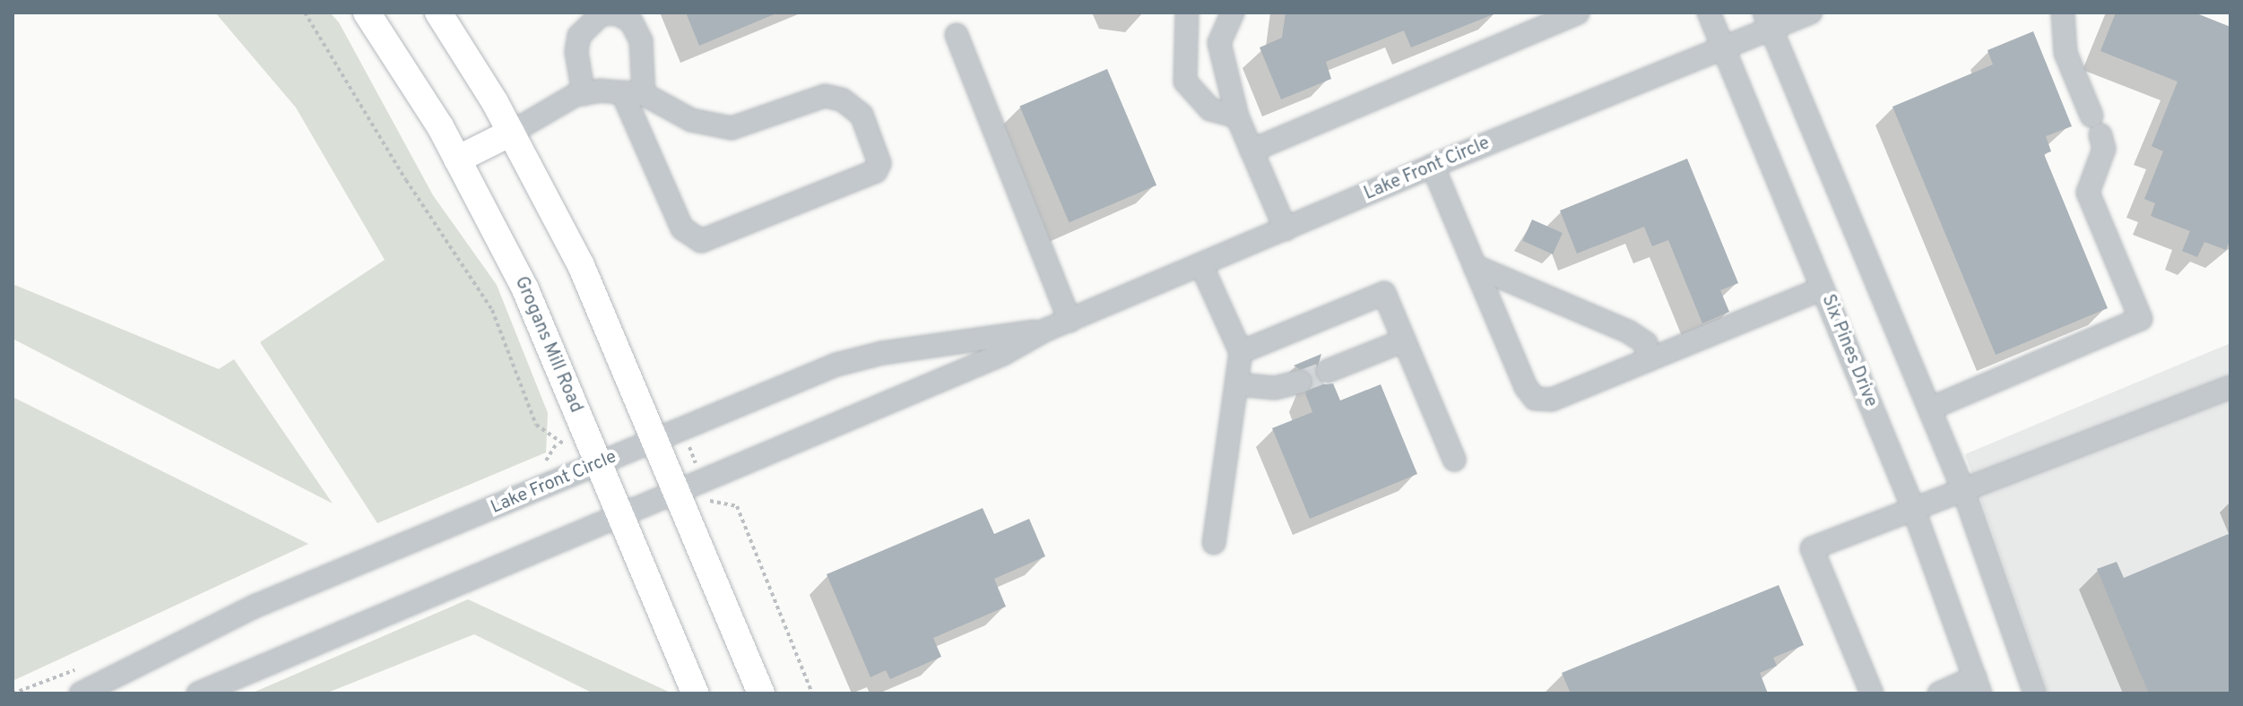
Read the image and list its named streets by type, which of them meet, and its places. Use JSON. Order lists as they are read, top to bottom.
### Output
{
  "streets": {
    "main road": ["Grogans Mill Road"],
    "street": ["Lake Front Circle", "Six Pines Drive"]
  },
  "crossings": [
    ["Lake Front Circle", "Grogans Mill Road"],
    ["Lake Front Circle", "Six Pines Drive"]
  ]
}
